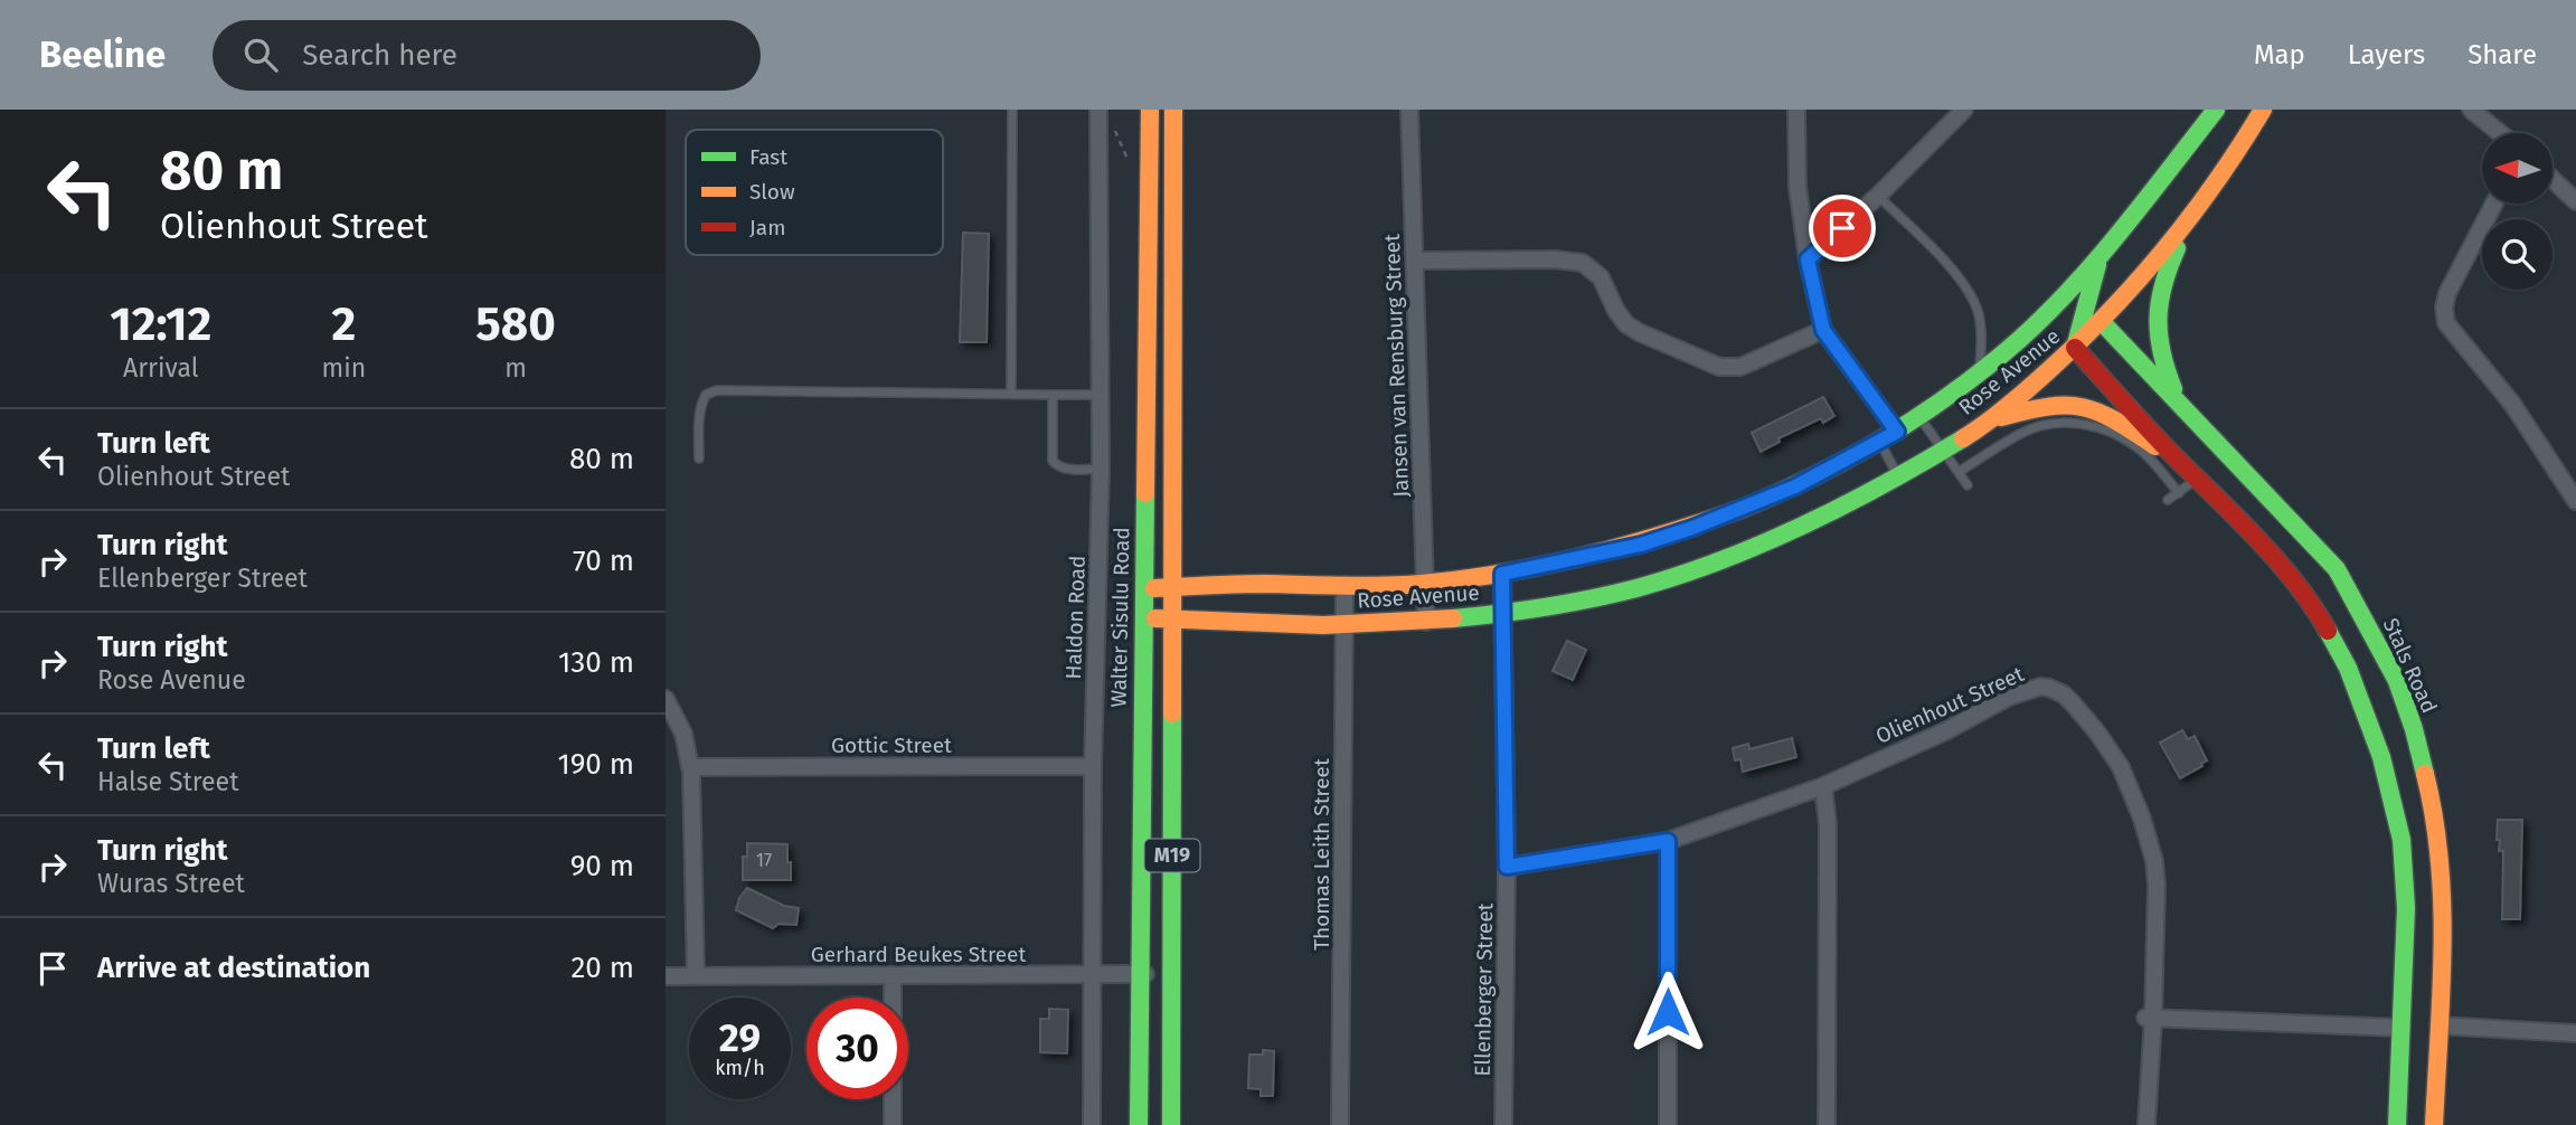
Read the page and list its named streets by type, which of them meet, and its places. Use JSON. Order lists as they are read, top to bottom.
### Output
{
  "streets": {
    "main road": [
      "Rose Avenue",
      "Walter Sisulu Road",
      "Stals Road",
      "M19"
    ],
    "street": [
      "Jansen van Rensburg Street",
      "Haldon Road",
      "Olienhout Street",
      "Gottic Street",
      "Thomas Leith Street",
      "Gerhard Beukes Street",
      "Ellenberger Street"
    ]
  },
  "crossings": [
    ["Jansen van Rensburg Street", "Rose Avenue"],
    ["Rose Avenue", "Walter Sisulu Road"],
    ["Rose Avenue", "Stals Road"],
    ["Rose Avenue", "Thomas Leith Street"],
    ["Rose Avenue", "M19"],
    ["Rose Avenue", "Ellenberger Street"],
    ["Haldon Road", "Gottic Street"],
    ["Haldon Road", "Gerhard Beukes Street"],
    ["Walter Sisulu Road", "Gerhard Beukes Street"],
    ["Olienhout Street", "Ellenberger Street"],
    ["M19", "Gerhard Beukes Street"]
  ],
  "house_numbers": ["17"],
  "legend": ["Fast", "Slow", "Jam"],
  "north": "left",
  "page": {
    "header": "Beeline",
    "search": "Search here",
    "nav": ["Map", "Layers", "Share"],
    "turn": ["80 m", "Olienhout Street"],
    "eta": [
      "12:12",
      "Arrival",
      "2",
      "min",
      "580",
      "m"
    ],
    "list": [
      {
        "name": "Turn left",
        "note": "Olienhout Street",
        "value": "80 m"
      },
      {
        "name": "Turn right",
        "note": "Ellenberger Street",
        "value": "70 m"
      },
      {
        "name": "Turn right",
        "note": "Rose Avenue",
        "value": "130 m"
      },
      {
        "name": "Turn left",
        "note": "Halse Street",
        "value": "190 m"
      },
      {
        "name": "Turn right",
        "note": "Wuras Street",
        "value": "90 m"
      },
      {
        "name": "Arrive at destination",
        "value": "20 m"
      }
    ],
    "speed": "29 km/h",
    "limit": "30"
  }
}
